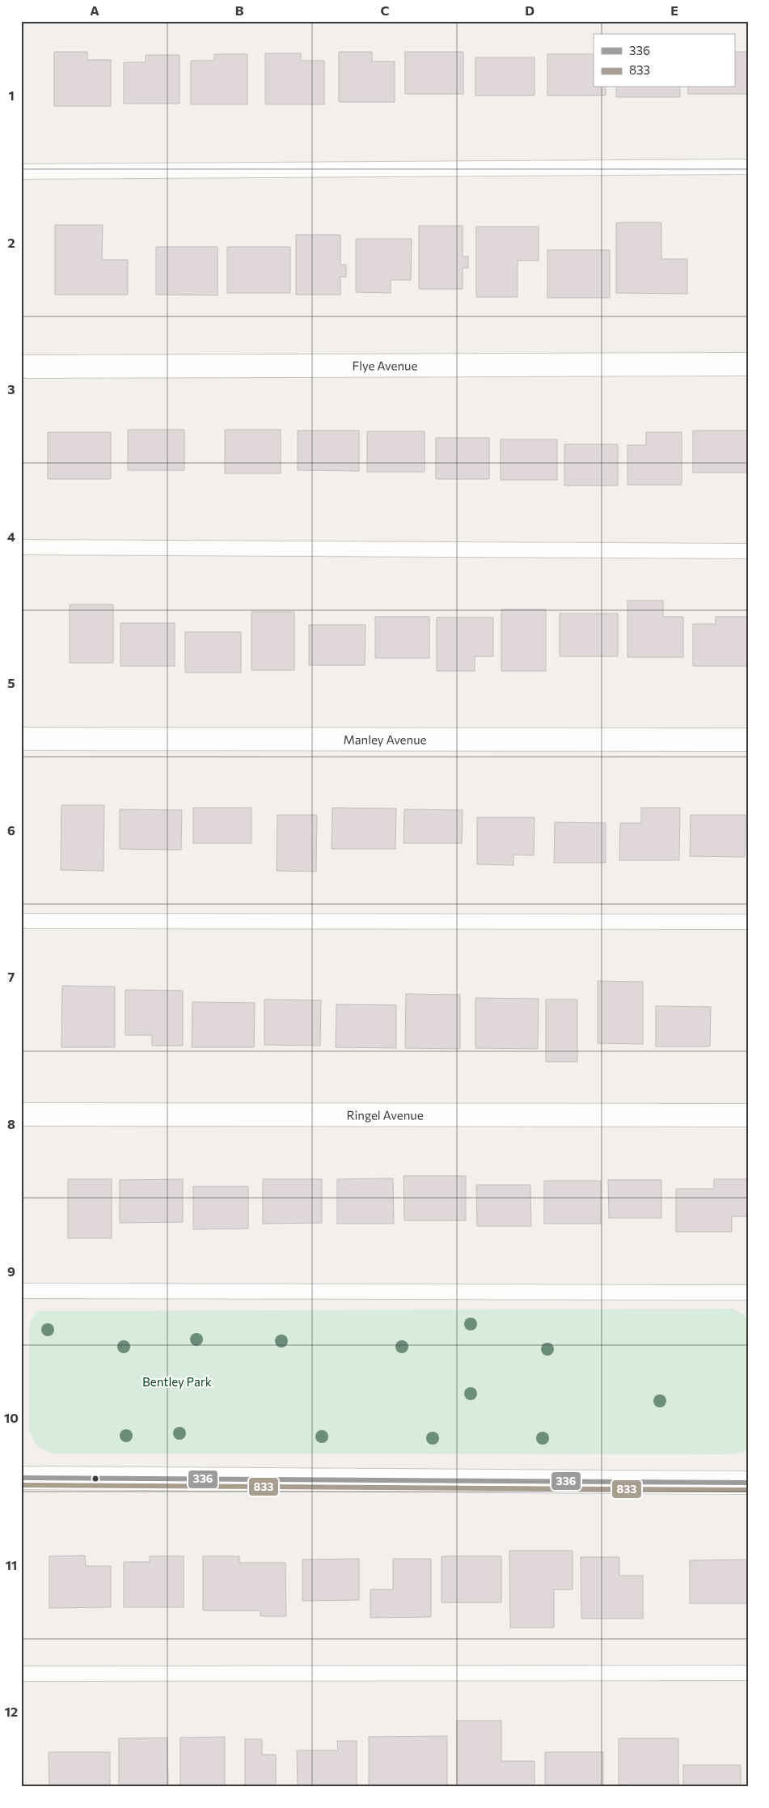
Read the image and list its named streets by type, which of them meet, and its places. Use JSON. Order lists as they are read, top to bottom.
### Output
{
  "streets": {
    "street": ["Flye Avenue", "Manley Avenue", "Ringel Avenue"]
  },
  "parks": ["Bentley Park"],
  "lines": ["transit line 336", "transit line 833"],
  "legend": ["336", "833"],
  "grid": {
    "columns": [
      "A",
      "B",
      "C",
      "D",
      "E"
    ],
    "rows": [
      "1",
      "2",
      "3",
      "4",
      "5",
      "6",
      "7",
      "8",
      "9",
      "10",
      "11",
      "12"
    ]
  }
}
